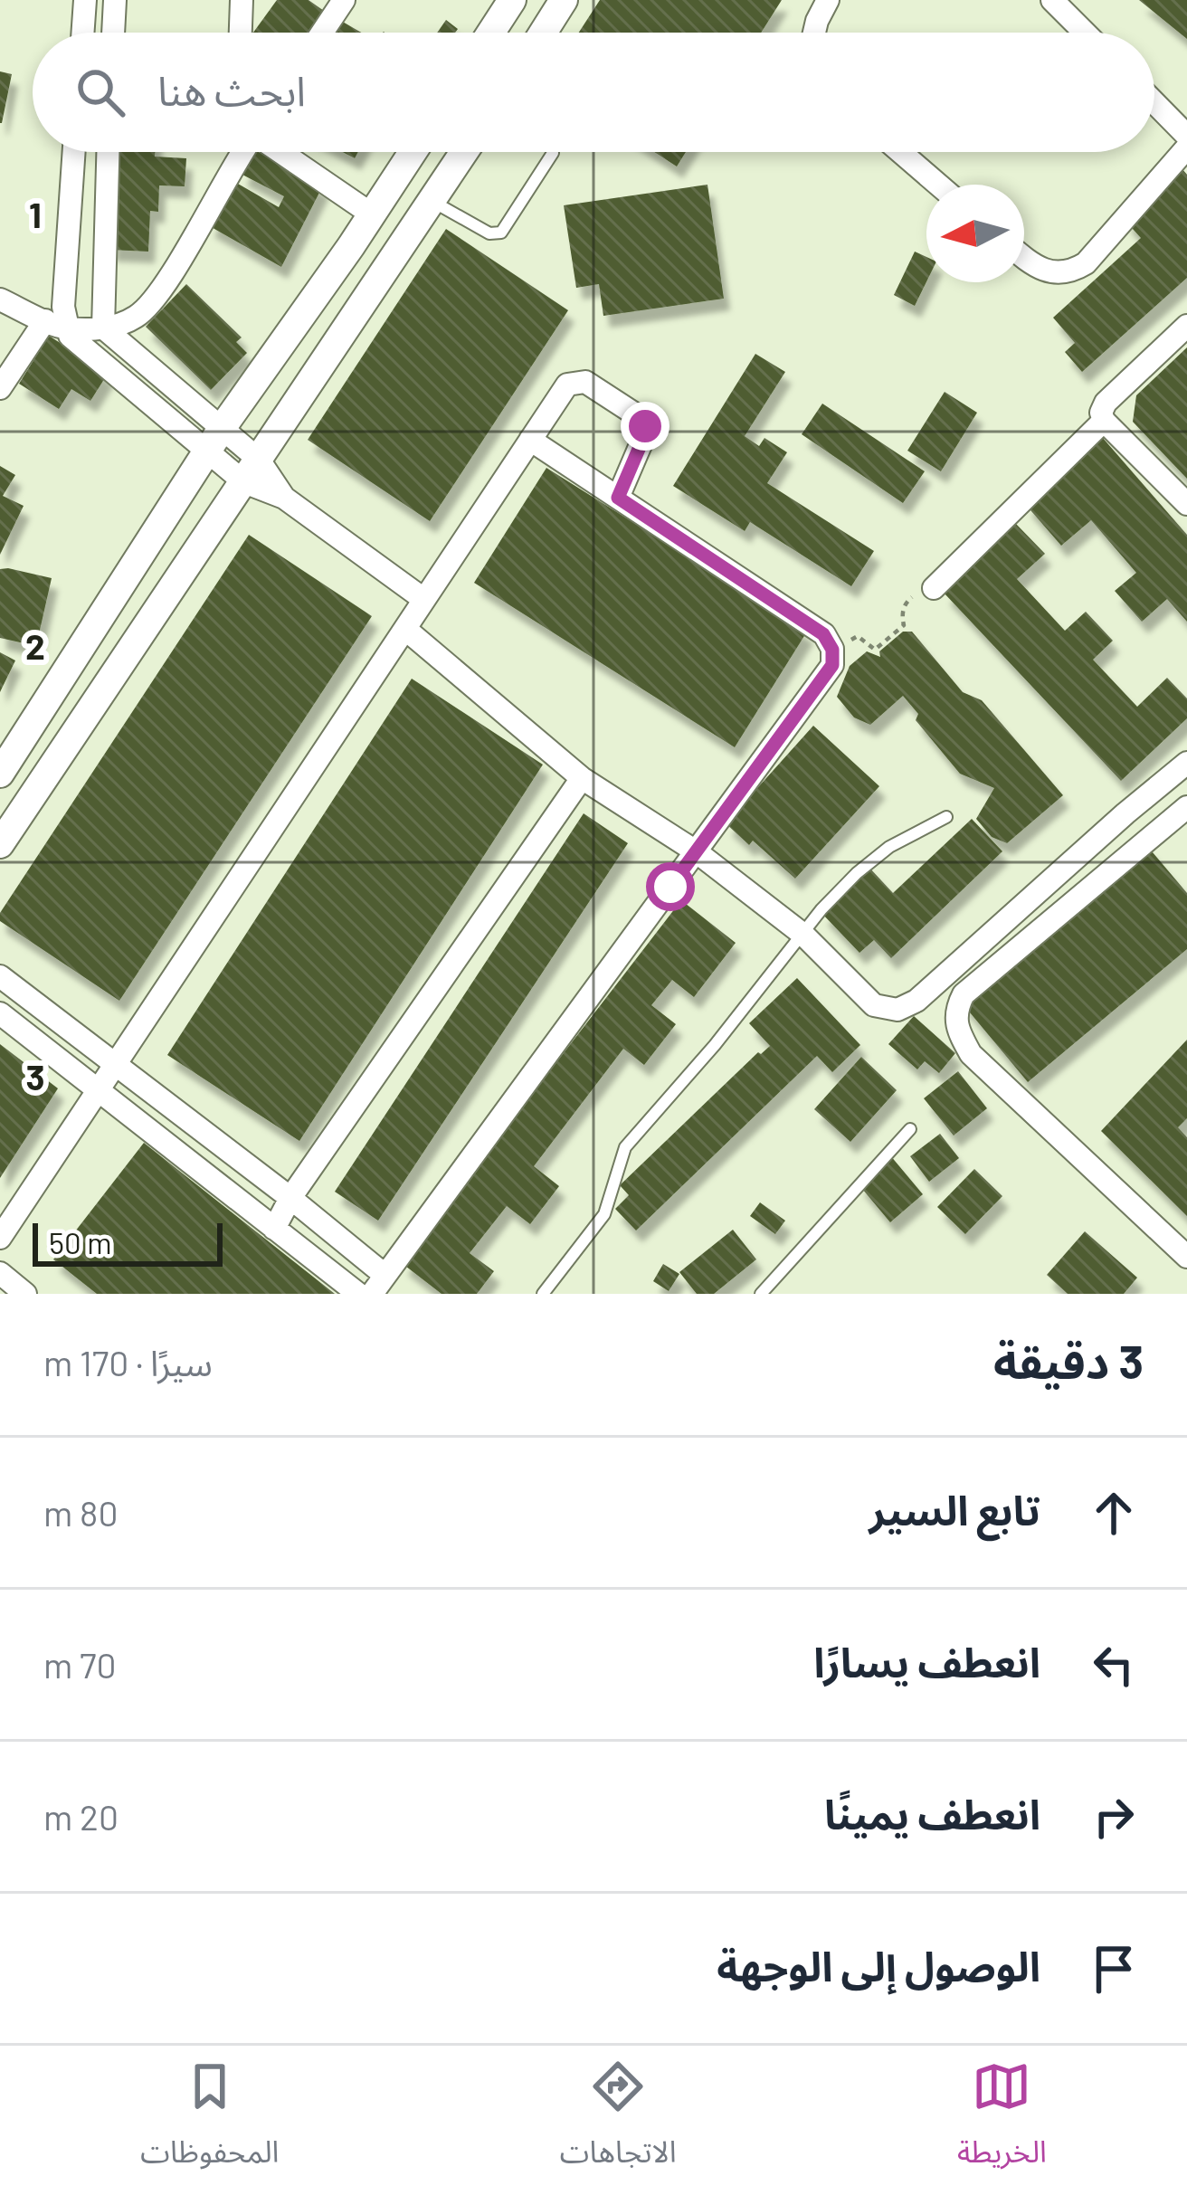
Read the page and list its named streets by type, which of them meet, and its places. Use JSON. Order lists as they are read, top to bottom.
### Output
{
  "scale_bar": "50 m",
  "north": "left",
  "page": {
    "search": "ابحث هنا",
    "scale": "50 m",
    "heading": ["3 دقيقة", "سيرًا · 170 m"],
    "list": [
      ["تابع السير", "80 m"],
      ["انعطف يسارًا", "70 m"],
      ["انعطف يمينًا", "20 m"],
      "الوصول إلى الوجهة"
    ],
    "nav": ["الخريطة", "الاتجاهات", "المحفوظات"]
  },
  "grid": {
    "rows": ["1", "2", "3"]
  }
}
